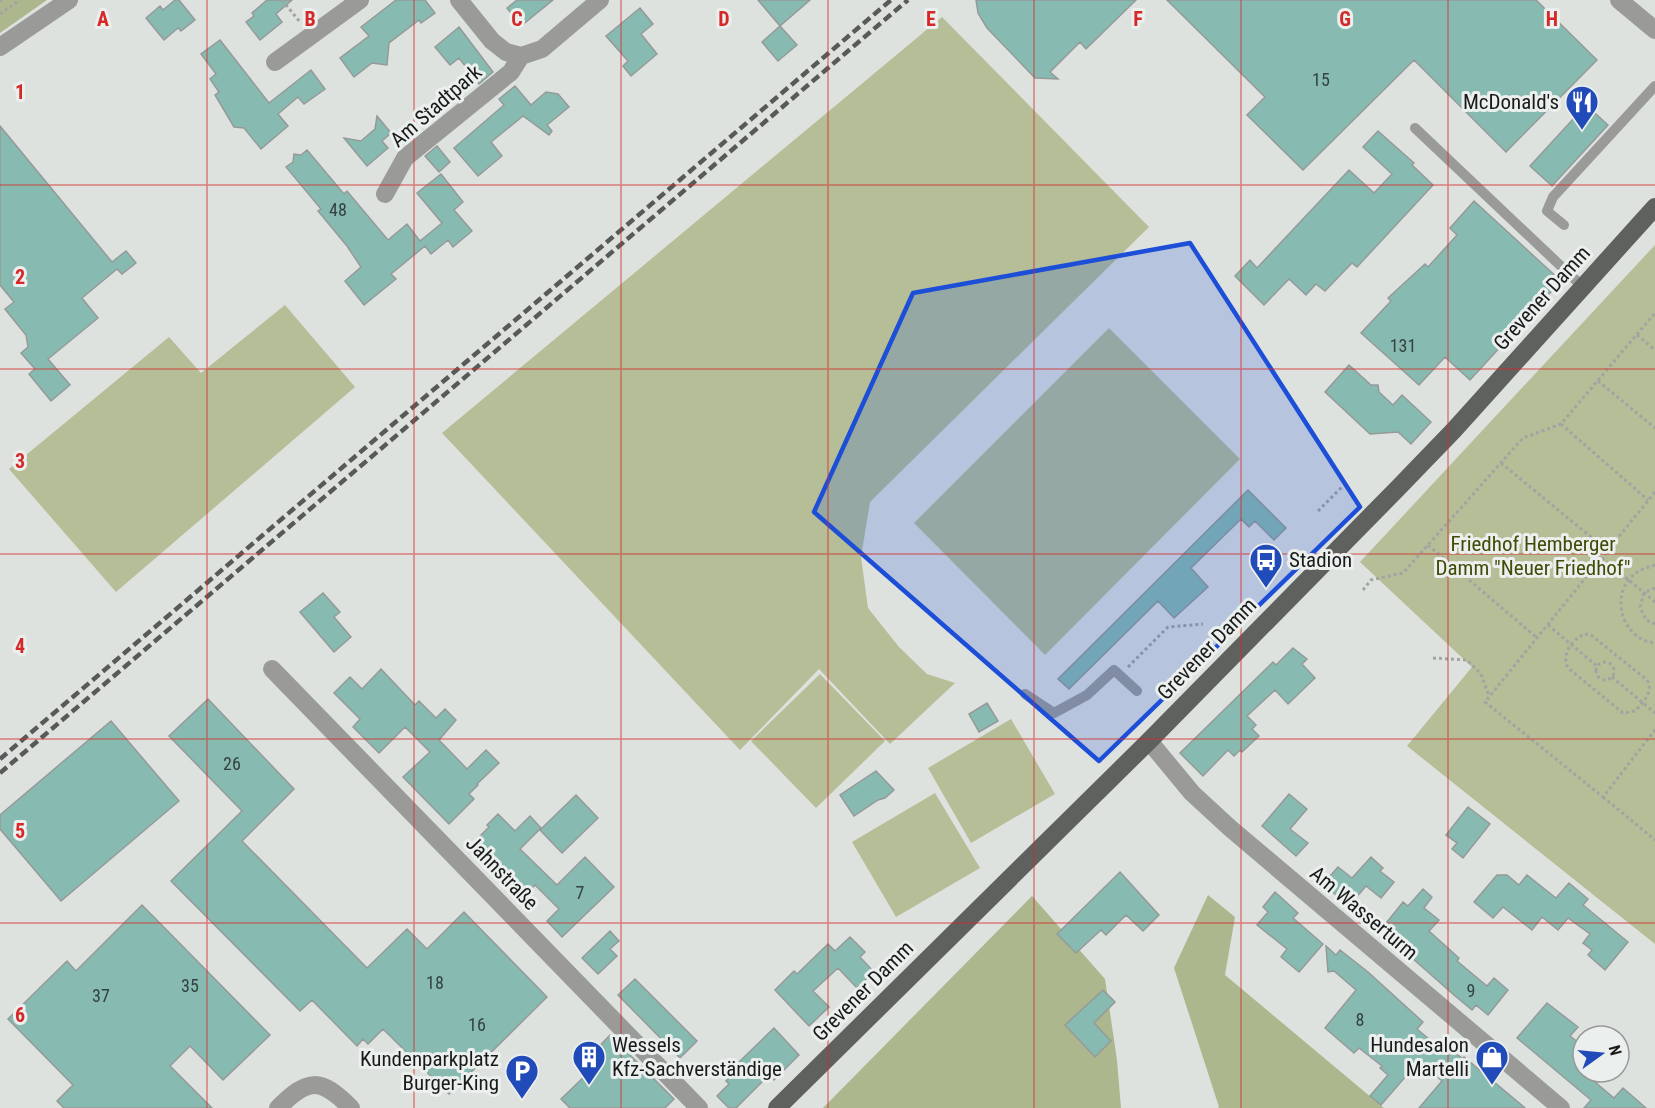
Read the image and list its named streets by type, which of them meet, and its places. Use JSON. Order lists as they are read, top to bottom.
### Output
{
  "streets": {
    "main road": ["Grevener Damm"],
    "street": ["Am Stadtpark", "Jahnstraße", "Am Wasserturm"]
  },
  "crossings": [
    ["Grevener Damm", "Am Wasserturm"]
  ],
  "parks": ["Friedhof Hemberger Damm \"Neuer Friedhof\""],
  "places": {
    "restaurant": ["McDonald's"],
    "bus stop": ["Stadion"],
    "building": ["Wessels Kfz-Sachverständige"],
    "shop": ["Hundesalon Martelli"],
    "parking": ["Kundenparkplatz Burger-King"]
  },
  "house_numbers": [
    "15",
    "48",
    "131",
    "26",
    "7",
    "18",
    "35",
    "9",
    "37",
    "8",
    "16"
  ],
  "north": "right",
  "grid": {
    "columns": [
      "A",
      "B",
      "C",
      "D",
      "E",
      "F",
      "G",
      "H"
    ],
    "rows": [
      "1",
      "2",
      "3",
      "4",
      "5",
      "6"
    ]
  }
}
